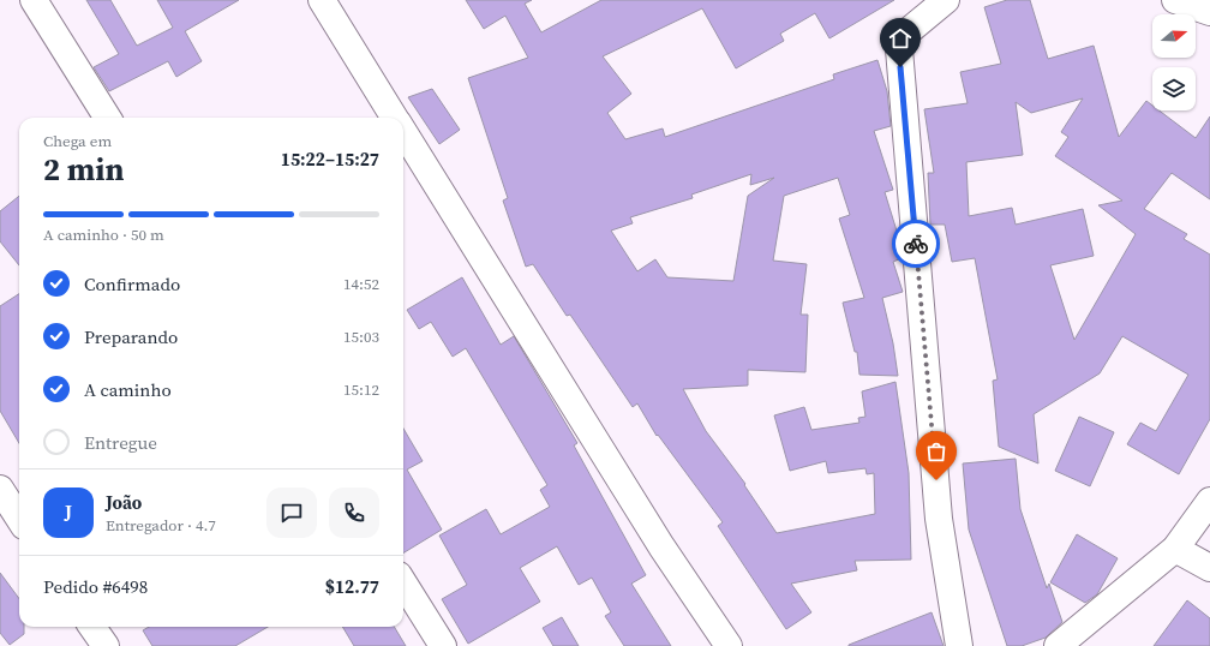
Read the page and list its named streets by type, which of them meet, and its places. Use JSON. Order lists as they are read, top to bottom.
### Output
{
  "north": "right",
  "page": {
    "heading": ["2 min", "Chega em", "15:22–15:27"],
    "panel": [
      "João",
      "Entregador · 4.7",
      "Pedido #6498",
      "$12.77"
    ],
    "bar": "A caminho · 50 m",
    "list": [
      ["Confirmado", "14:52"],
      ["Preparando", "15:03"],
      ["A caminho", "15:12"],
      "Entregue"
    ],
    "round": "J"
  }
}
